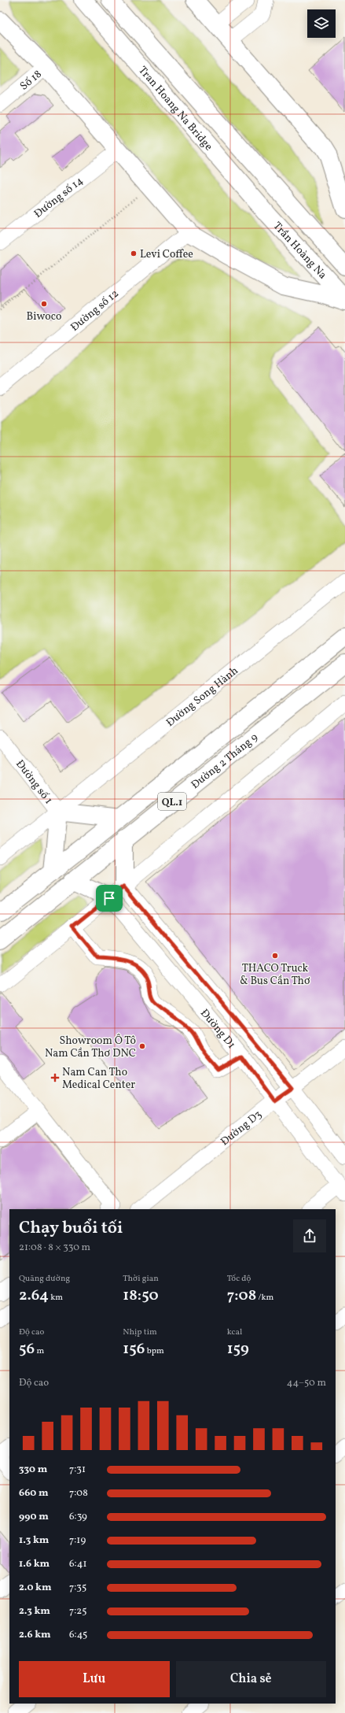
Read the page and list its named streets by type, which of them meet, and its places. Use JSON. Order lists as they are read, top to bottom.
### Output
{
  "streets": {
    "main road": [
      "Tran Hoang Na Bridge",
      "Trần Hoàng Na",
      "Đường 2 Tháng 9",
      "QL.1"
    ],
    "street": [
      "Số 18",
      "Đường số 14",
      "Đường số 12",
      "Đường Song Hành",
      "Đường số 1",
      "Đường D1",
      "Đường D3"
    ]
  },
  "crossings": [
    ["Tran Hoang Na Bridge", "Trần Hoàng Na"],
    ["Đường Song Hành", "Đường số 1"],
    ["Đường D1", "Đường D3"]
  ],
  "places": {
    "other": [
      "Levi Coffee",
      "Biwoco",
      "THACO Truck & Bus Cần Thơ",
      "Showroom Ô Tô Nam Cần Thơ DNC"
    ],
    "health": ["Nam Can Tho Medical Center"]
  },
  "page": {
    "heading": ["Chạy buổi tối", "21:08 · 8 × 330 m"],
    "stats": [
      ["Quãng đường", "2.64 km"],
      ["Thời gian", "18:50"],
      ["Tốc độ", "7:08 /km"],
      ["Độ cao", "56 m"],
      ["Nhịp tim", "156 bpm"],
      ["kcal", "159"]
    ],
    "chart": ["Độ cao", "44–50 m"],
    "list": [
      {
        "name": "330 m",
        "note": "7:31"
      },
      {
        "name": "660 m",
        "note": "7:08"
      },
      {
        "name": "990 m",
        "note": "6:39"
      },
      {
        "name": "1.3 km",
        "note": "7:19"
      },
      {
        "name": "1.6 km",
        "note": "6:41"
      },
      {
        "name": "2.0 km",
        "note": "7:35"
      },
      {
        "name": "2.3 km",
        "note": "7:25"
      },
      {
        "name": "2.6 km",
        "note": "6:45"
      }
    ],
    "buttons": ["Lưu", "Chia sẻ"]
  }
}
